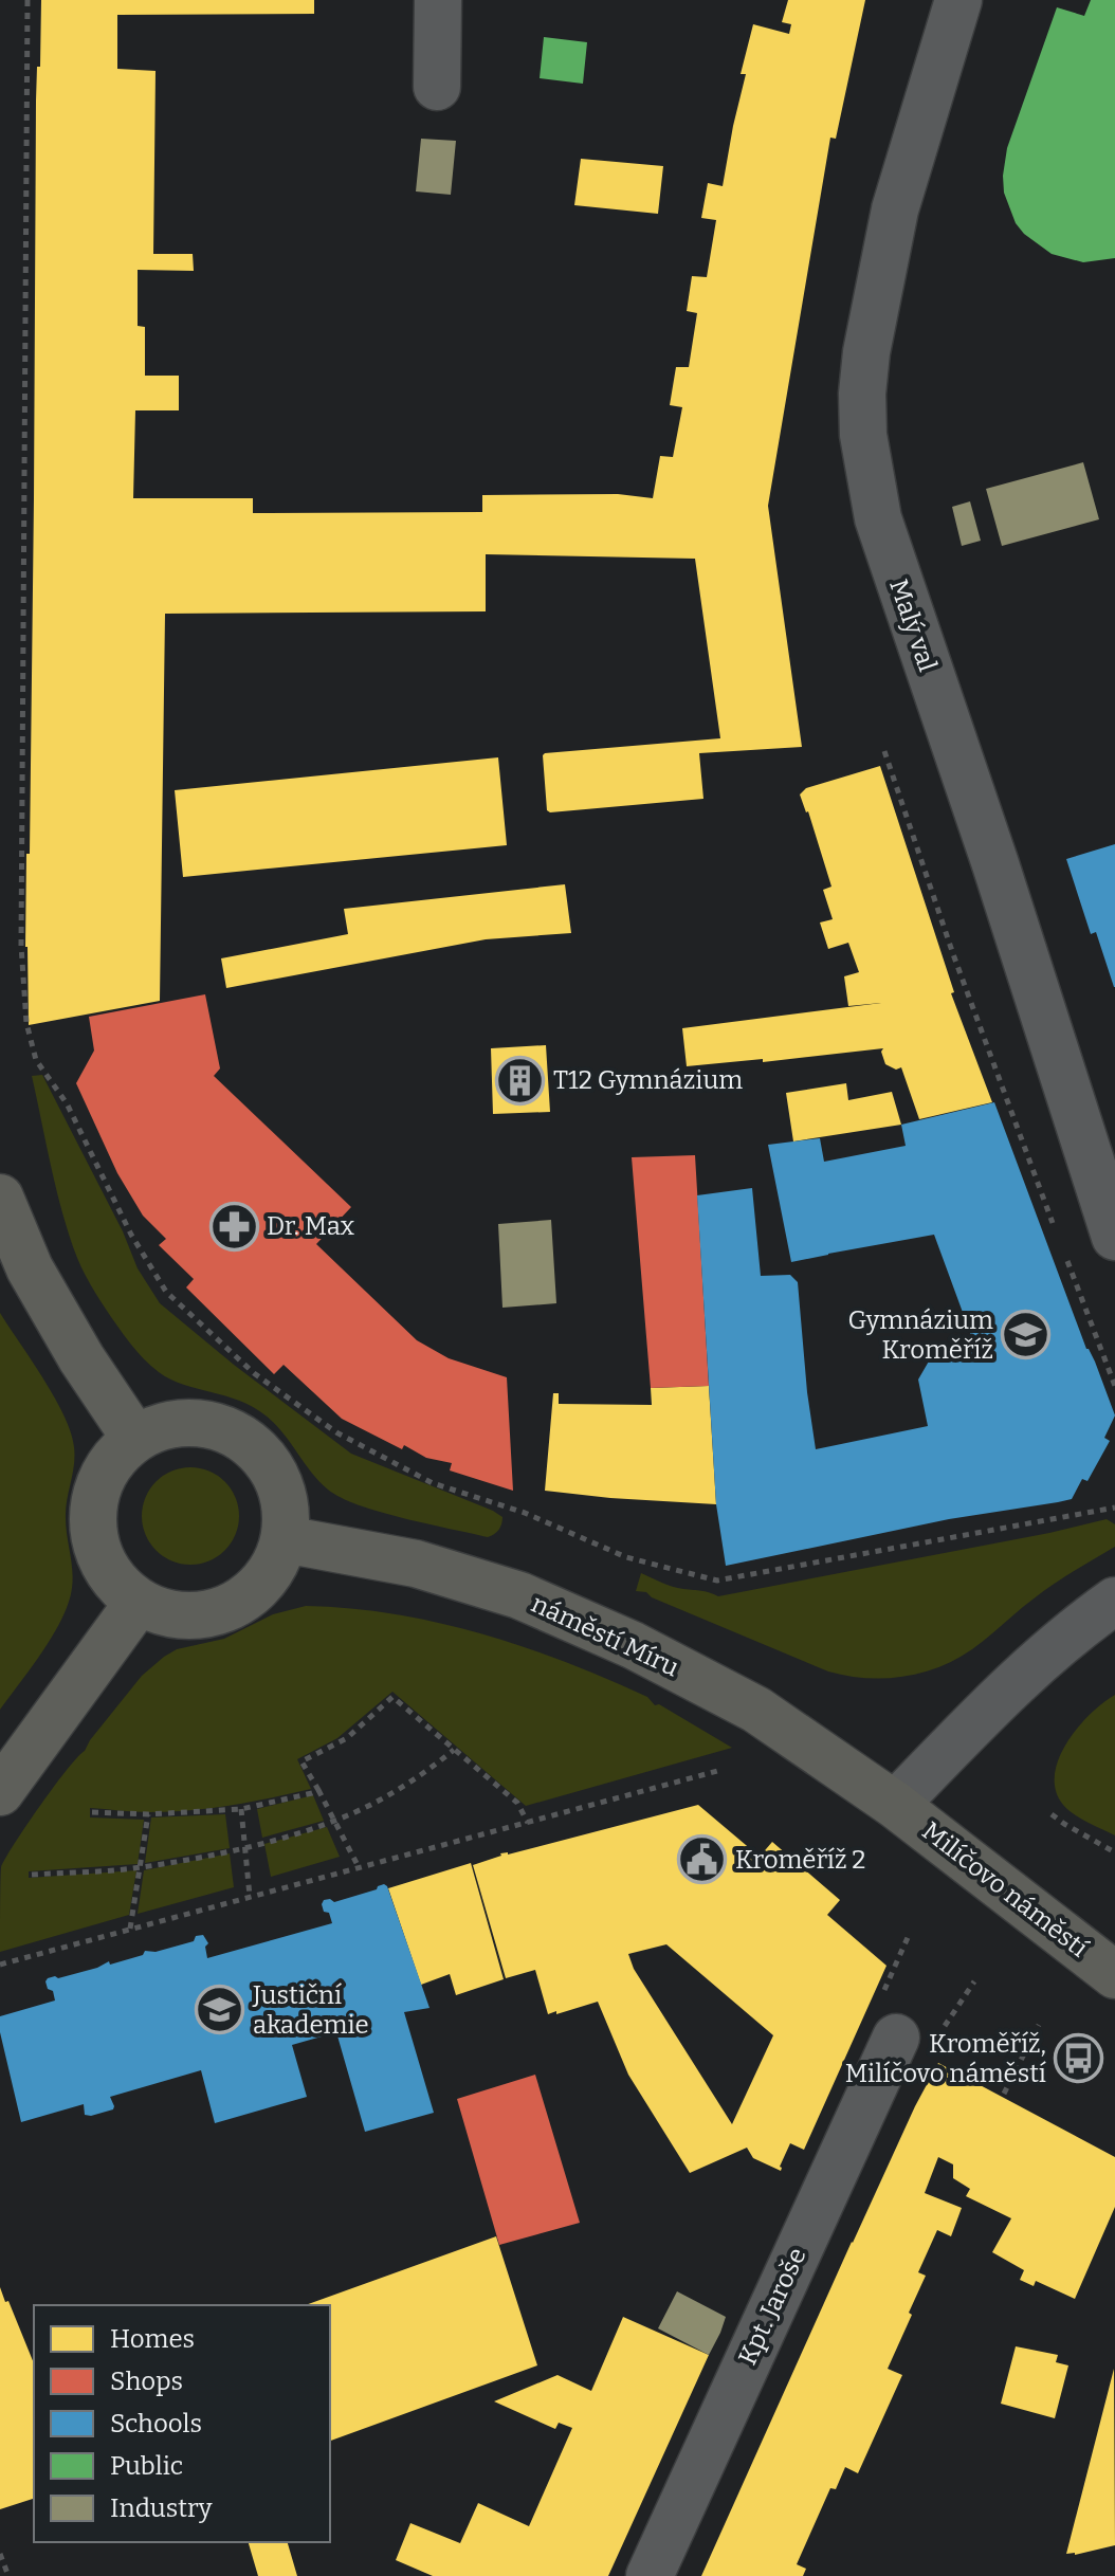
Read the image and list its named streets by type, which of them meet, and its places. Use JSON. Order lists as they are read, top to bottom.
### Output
{
  "streets": {
    "main road": ["náměstí Míru", "Milíčovo náměstí"],
    "street": ["Malý val", "Kpt. Jaroše"]
  },
  "crossings": [
    ["náměstí Míru", "Milíčovo náměstí"]
  ],
  "places": {
    "building": ["T12 Gymnázium"],
    "pharmacy": ["Dr. Max"],
    "school or university": ["Gymnázium Kroměříž", "Justiční akademie"],
    "public building": ["Kroměříž 2"],
    "bus stop": ["Kroměříž, Milíčovo náměstí"]
  },
  "legend": [
    "Homes",
    "Shops",
    "Schools",
    "Public",
    "Industry"
  ]
}
